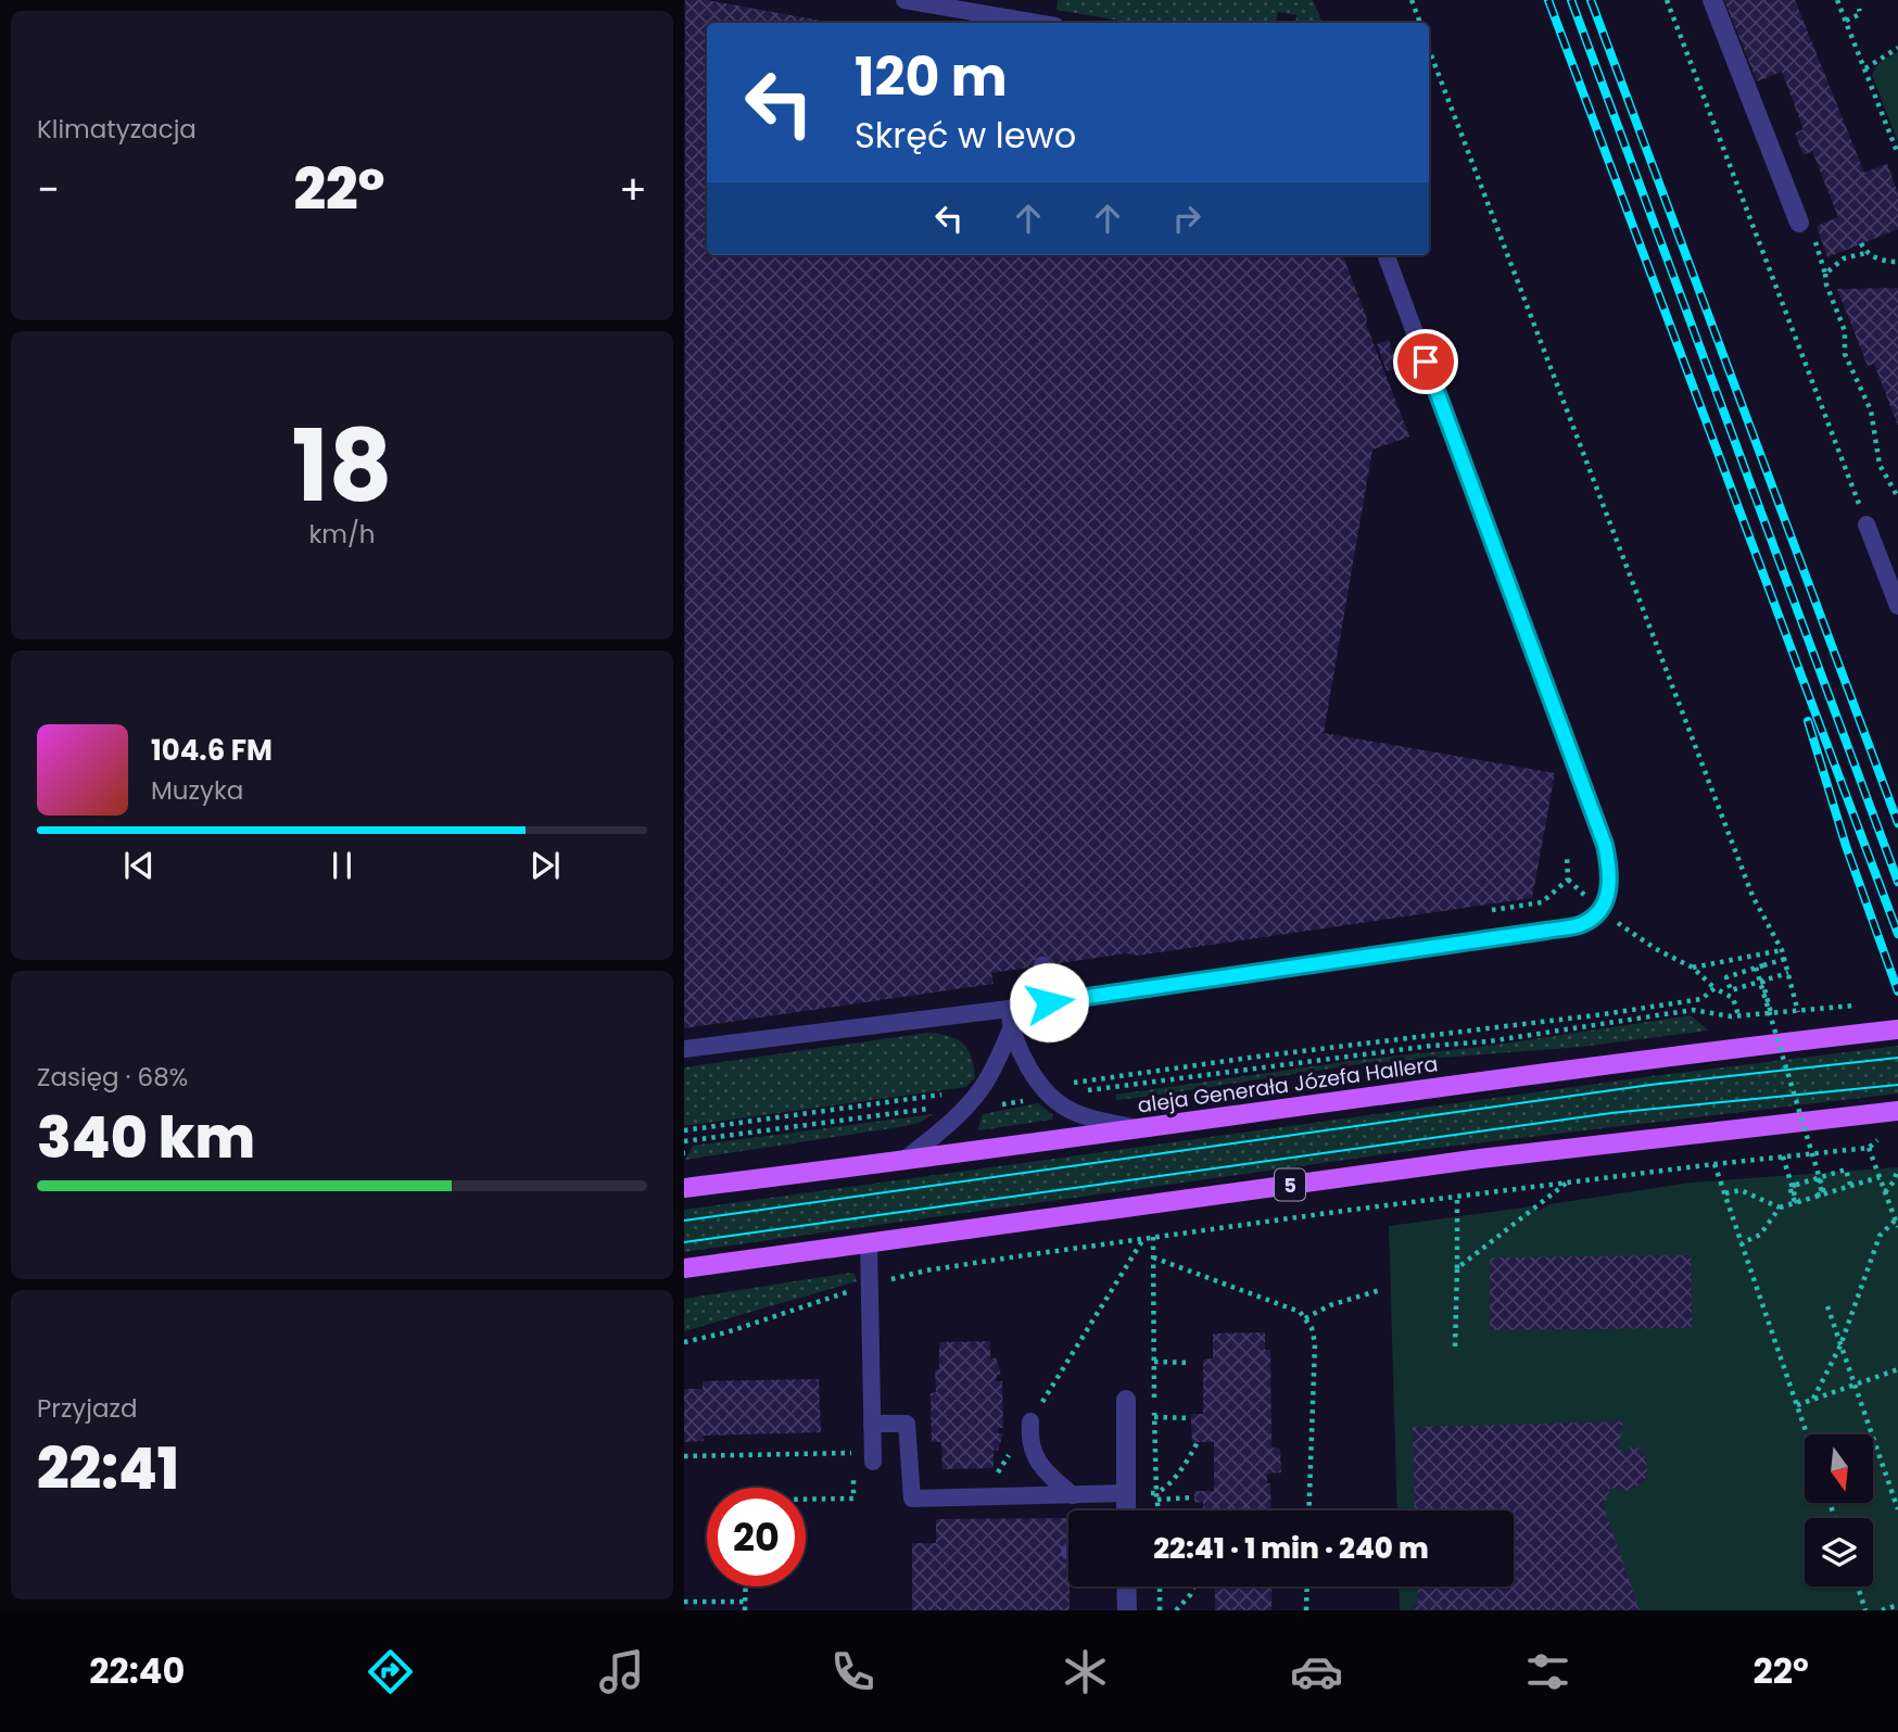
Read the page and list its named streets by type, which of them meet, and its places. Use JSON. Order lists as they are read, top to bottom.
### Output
{
  "streets": {
    "main road": ["aleja Generała Józefa Hallera", "5"]
  },
  "north": "bottom",
  "page": {
    "tile": [
      "Klimatyzacja",
      ["18", "km/h"],
      ["Zasięg · 68%", "340 km"],
      ["Przyjazd", "22:41"]
    ],
    "turn": ["120 m", "Skręć w lewo"],
    "heat": ["−", "22°", "+"],
    "song": ["104.6 FM", "Muzyka"],
    "limit": "20",
    "trip": "22:41 · 1 min · 240 m",
    "tabs": ["22:40", "22°"]
  }
}
